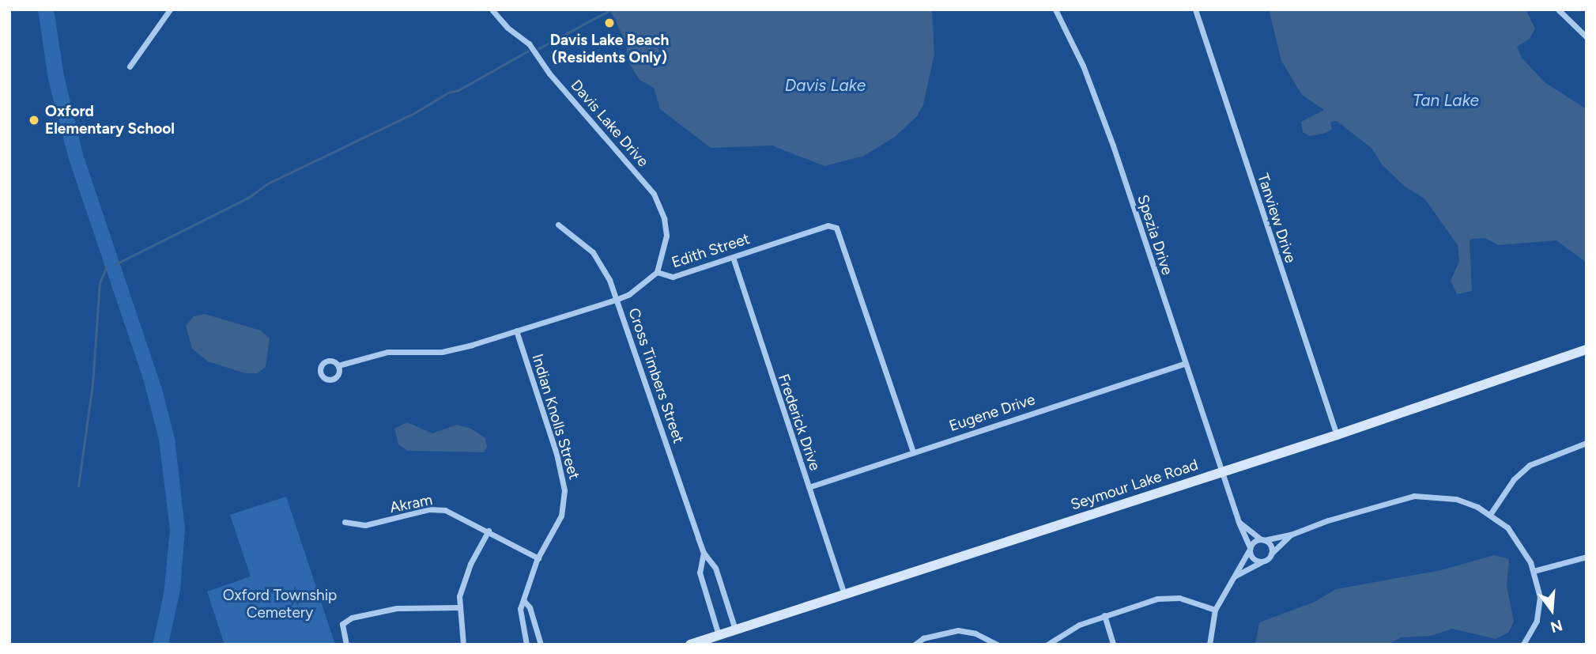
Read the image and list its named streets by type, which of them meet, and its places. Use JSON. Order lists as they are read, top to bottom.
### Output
{
  "streets": {
    "street": [
      "Davis Lake Drive",
      "Tanview Drive",
      "Spezia Drive",
      "Edith Street",
      "Cross Timbers Street",
      "Eugene Drive",
      "Indian Knolls Street",
      "Frederick Drive",
      "Seymour Lake Road",
      "Akram"
    ]
  },
  "crossings": [
    ["Davis Lake Drive", "Edith Street"],
    ["Tanview Drive", "Seymour Lake Road"],
    ["Spezia Drive", "Eugene Drive"],
    ["Spezia Drive", "Seymour Lake Road"],
    ["Edith Street", "Cross Timbers Street"],
    ["Edith Street", "Eugene Drive"],
    ["Edith Street", "Indian Knolls Street"],
    ["Edith Street", "Frederick Drive"],
    ["Cross Timbers Street", "Seymour Lake Road"],
    ["Eugene Drive", "Frederick Drive"],
    ["Indian Knolls Street", "Akram"],
    ["Frederick Drive", "Seymour Lake Road"]
  ],
  "water": ["Davis Lake", "Tan Lake"],
  "parks": ["Oxford Township Cemetery"],
  "places": ["Davis Lake Beach (Residents Only)", "Oxford Elementary School"],
  "north": "bottom"
}
